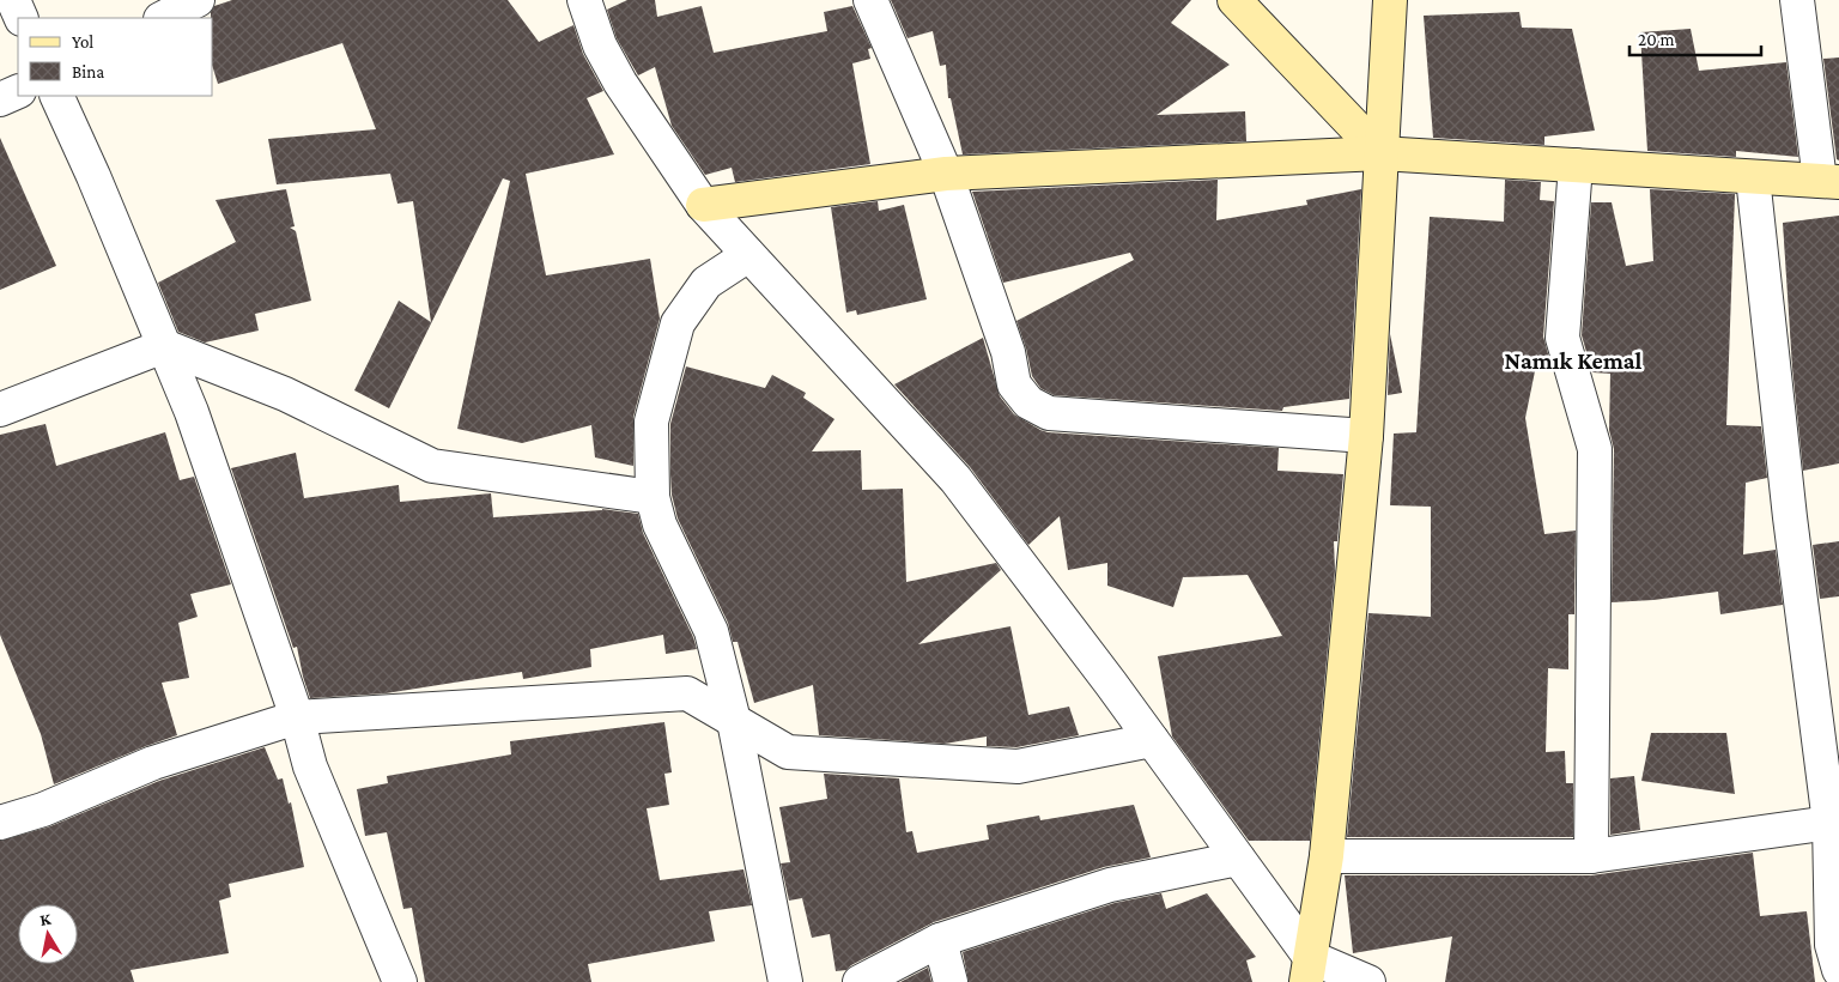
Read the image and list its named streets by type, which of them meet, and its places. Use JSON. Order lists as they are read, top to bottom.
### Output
{
  "districts": ["Namık Kemal"],
  "legend": ["Yol", "Bina"],
  "scale_bar": "20 m",
  "north": "top"
}
